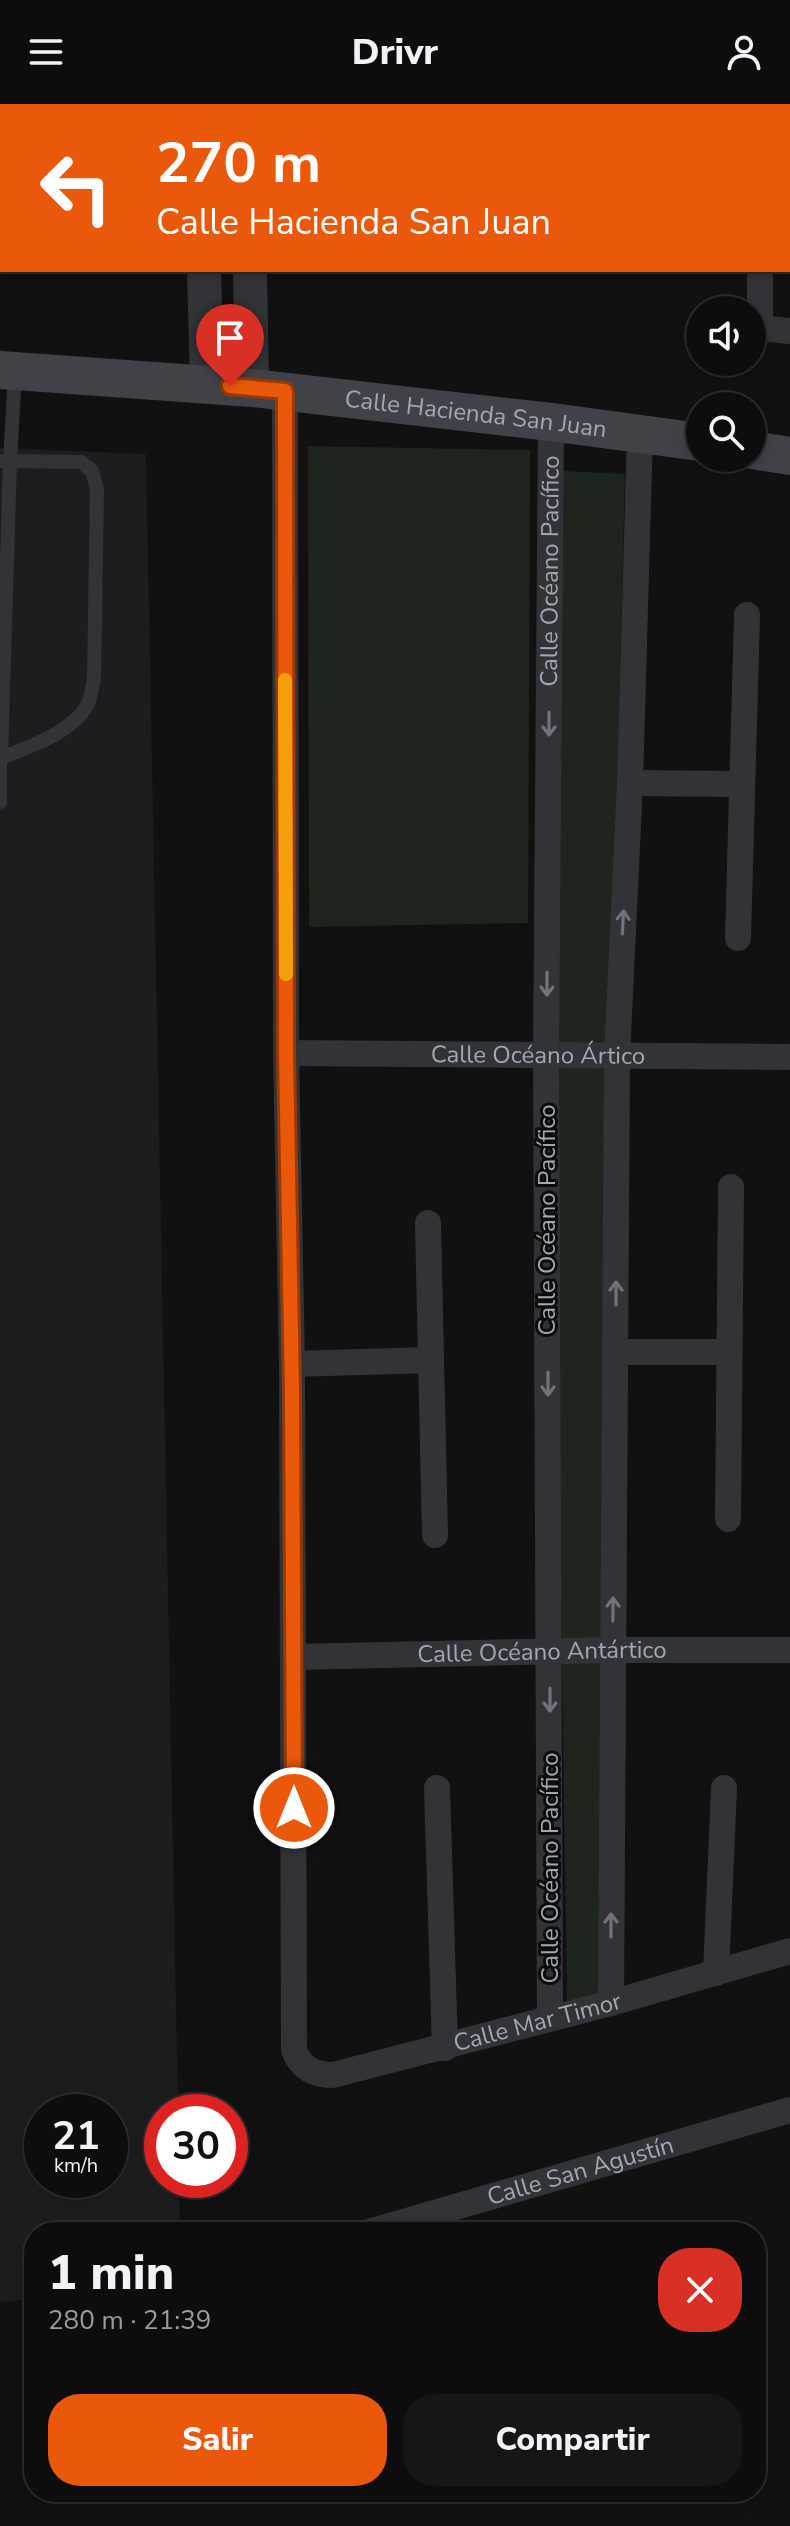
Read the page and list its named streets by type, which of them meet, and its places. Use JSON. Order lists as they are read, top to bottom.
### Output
{
  "streets": {
    "main road": ["Calle Hacienda San Juan"],
    "street": [
      "Calle Océano Pacífico",
      "Calle Océano Ártico",
      "Calle Océano Antártico",
      "Calle Mar Timor",
      "Calle San Agustín"
    ]
  },
  "crossings": [
    ["Calle Hacienda San Juan", "Calle Océano Pacífico"],
    ["Calle Océano Pacífico", "Calle Océano Ártico"],
    ["Calle Océano Pacífico", "Calle Océano Antártico"],
    ["Calle Océano Pacífico", "Calle Mar Timor"],
    ["Calle Océano Antártico", "Calle Mar Timor"]
  ],
  "page": {
    "header": "Drivr",
    "turn": ["270 m", "Calle Hacienda San Juan"],
    "speed": "21 km/h",
    "limit": "30",
    "heading": ["1 min", "280 m · 21:39"],
    "buttons": ["Salir", "Compartir"]
  }
}
